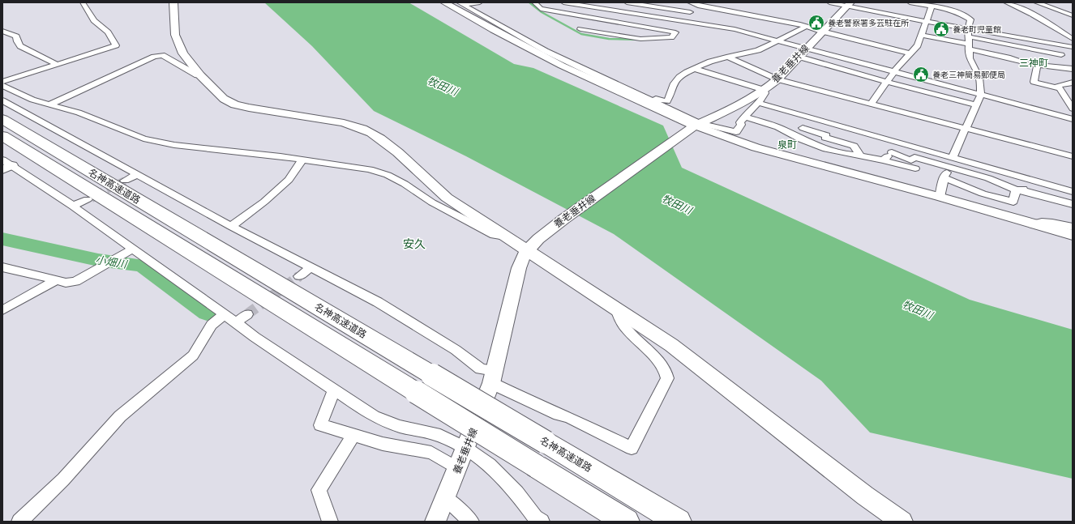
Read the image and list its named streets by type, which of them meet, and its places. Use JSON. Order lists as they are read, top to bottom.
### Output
{
  "streets": {
    "highway": ["名神高速道路"],
    "street": ["養老垂井線"]
  },
  "districts": ["三神町", "泉町", "安久"],
  "water": ["牧田川", "小畑川"],
  "places": {
    "public building": ["養老警察署多芸駐在所", "養老町児童館", "養老三神簡易郵便局"]
  }
}
